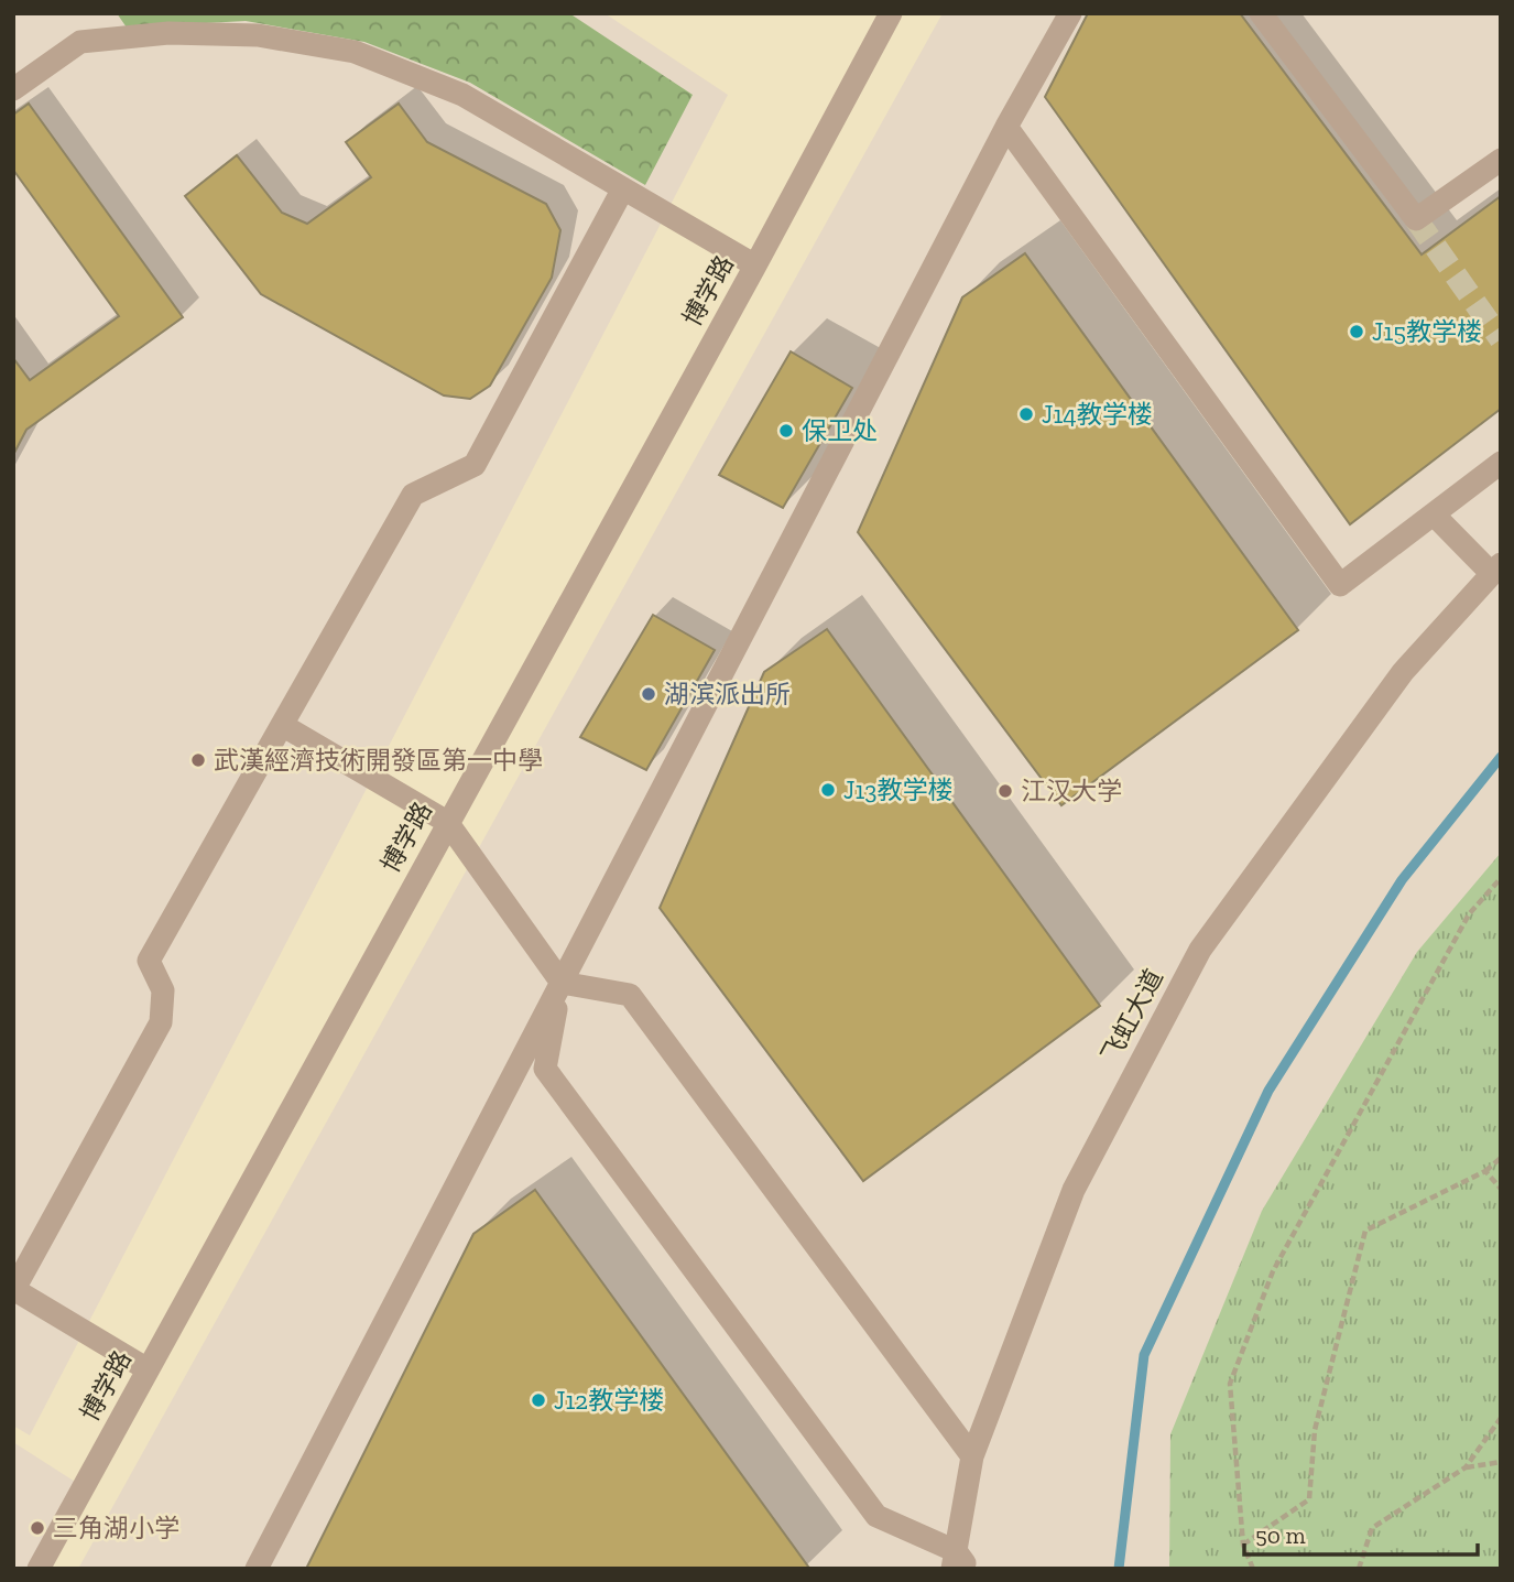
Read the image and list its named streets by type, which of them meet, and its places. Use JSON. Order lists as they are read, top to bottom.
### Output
{
  "streets": {
    "street": ["博学路", "飞虹大道"]
  },
  "places": [
    "J15教学楼",
    "J14教学楼",
    "保卫处",
    "湖滨派出所",
    "武漢經濟技術開發區第一中學",
    "J13教学楼",
    "江汉大学",
    "J12教学楼",
    "三角湖小学"
  ],
  "scale_bar": "50 m"
}
